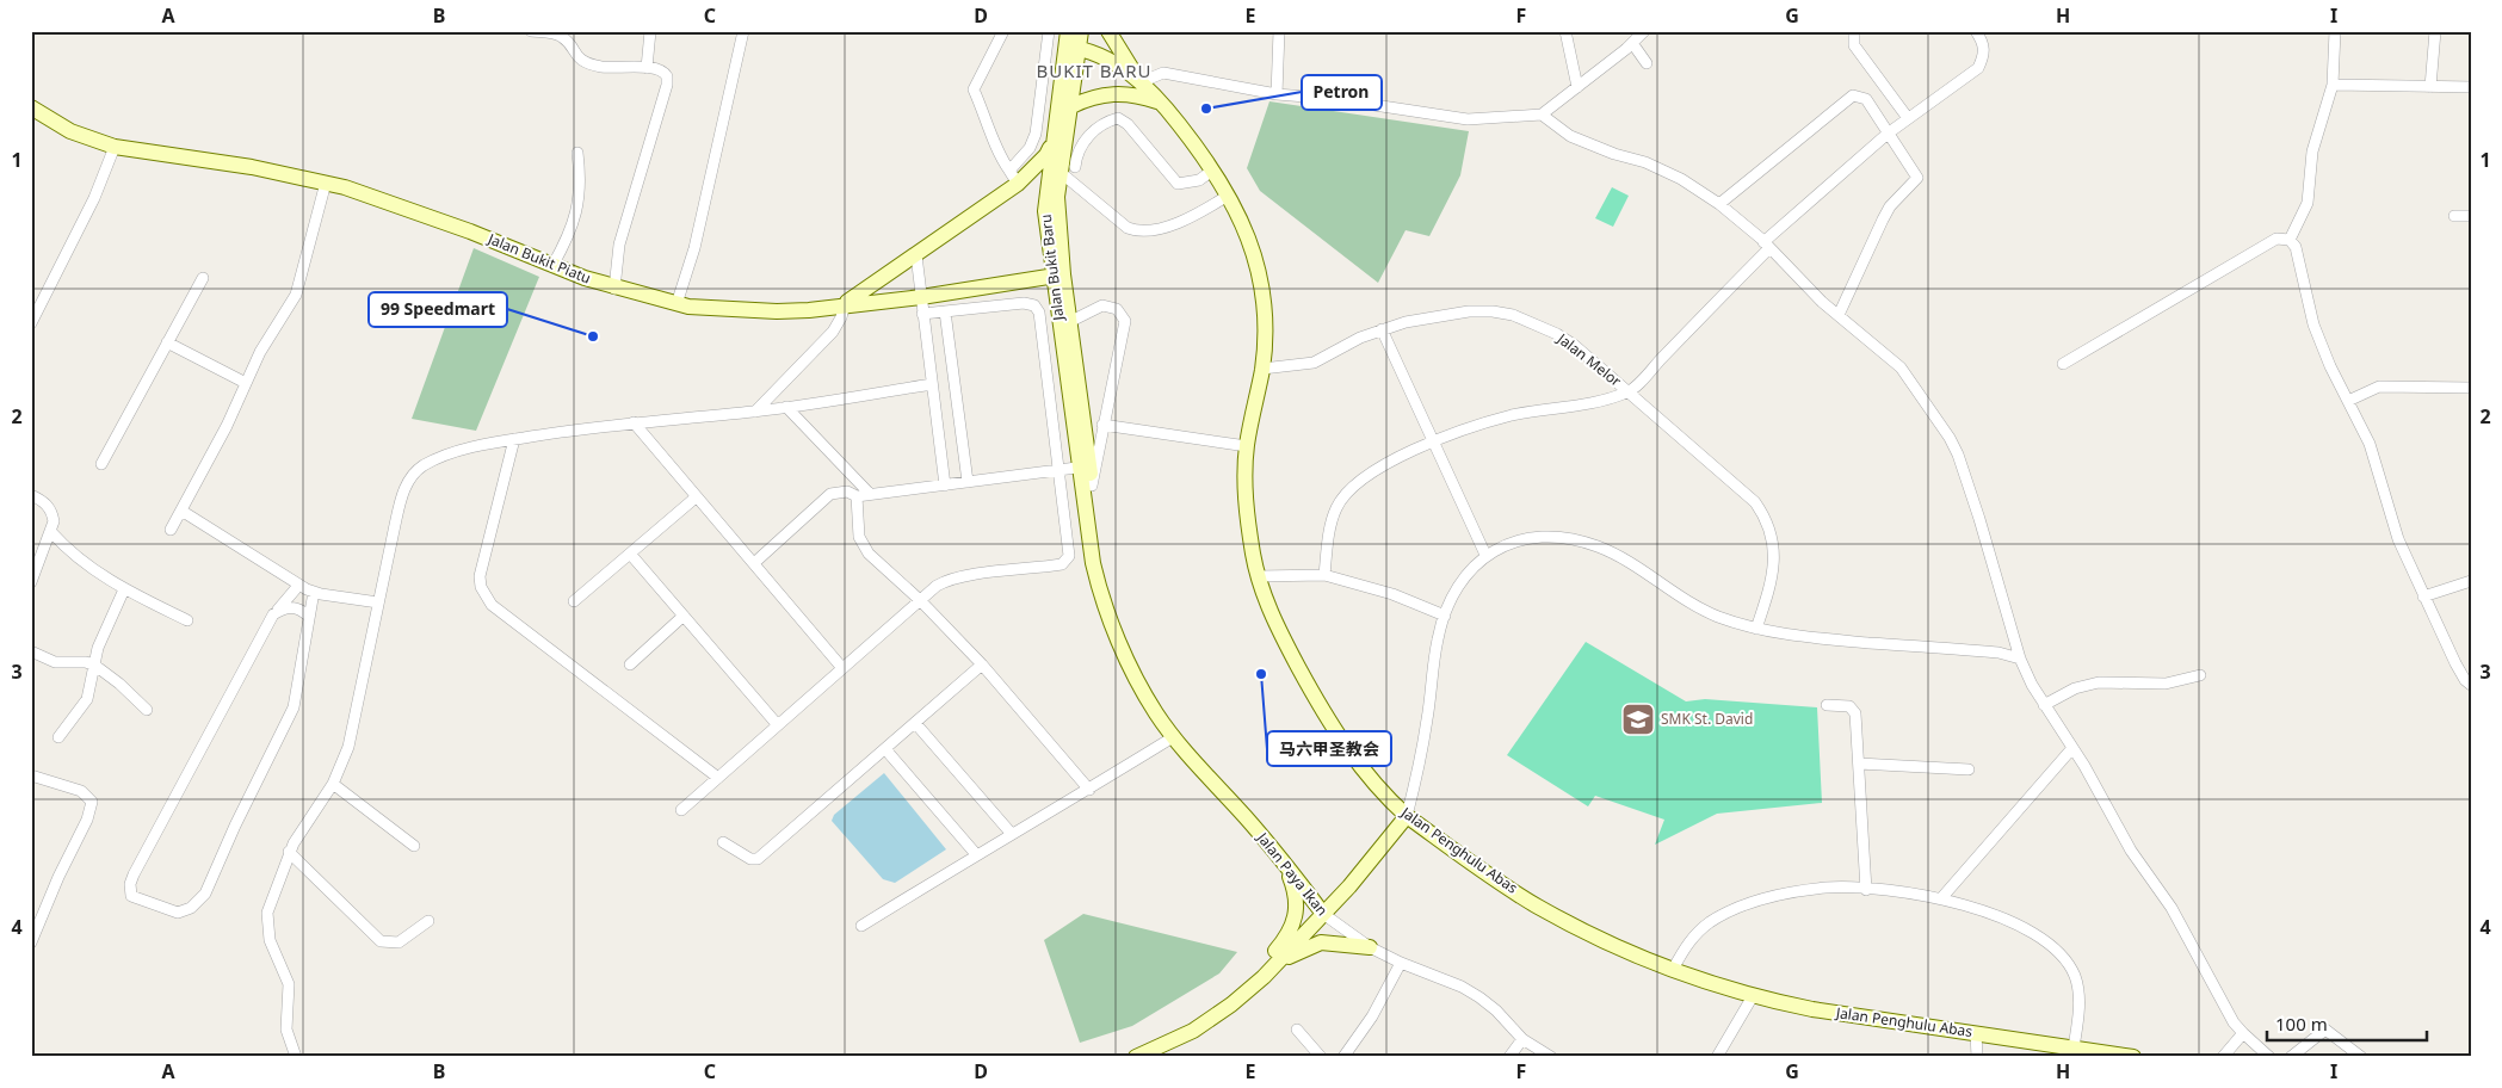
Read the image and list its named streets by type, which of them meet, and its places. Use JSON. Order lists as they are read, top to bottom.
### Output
{
  "streets": {
    "main road": [
      "Jalan Bukit Piatu",
      "Jalan Bukit Baru",
      "Jalan Penghulu Abas",
      "Jalan Paya Ikan"
    ],
    "street": ["Jalan Melor"]
  },
  "crossings": [
    ["Jalan Bukit Piatu", "Jalan Bukit Baru"],
    ["Jalan Bukit Baru", "Jalan Penghulu Abas"],
    ["Jalan Bukit Baru", "Jalan Paya Ikan"],
    ["Jalan Melor", "Jalan Penghulu Abas"]
  ],
  "districts": ["BUKIT BARU"],
  "places": {
    "other": ["Petron", "99 Speedmart", "马六甲圣教会"],
    "school or university": ["SMK St. David"]
  },
  "scale_bar": "100 m",
  "grid": {
    "columns": [
      "A",
      "B",
      "C",
      "D",
      "E",
      "F",
      "G",
      "H",
      "I"
    ],
    "rows": [
      "1",
      "2",
      "3",
      "4"
    ]
  }
}
